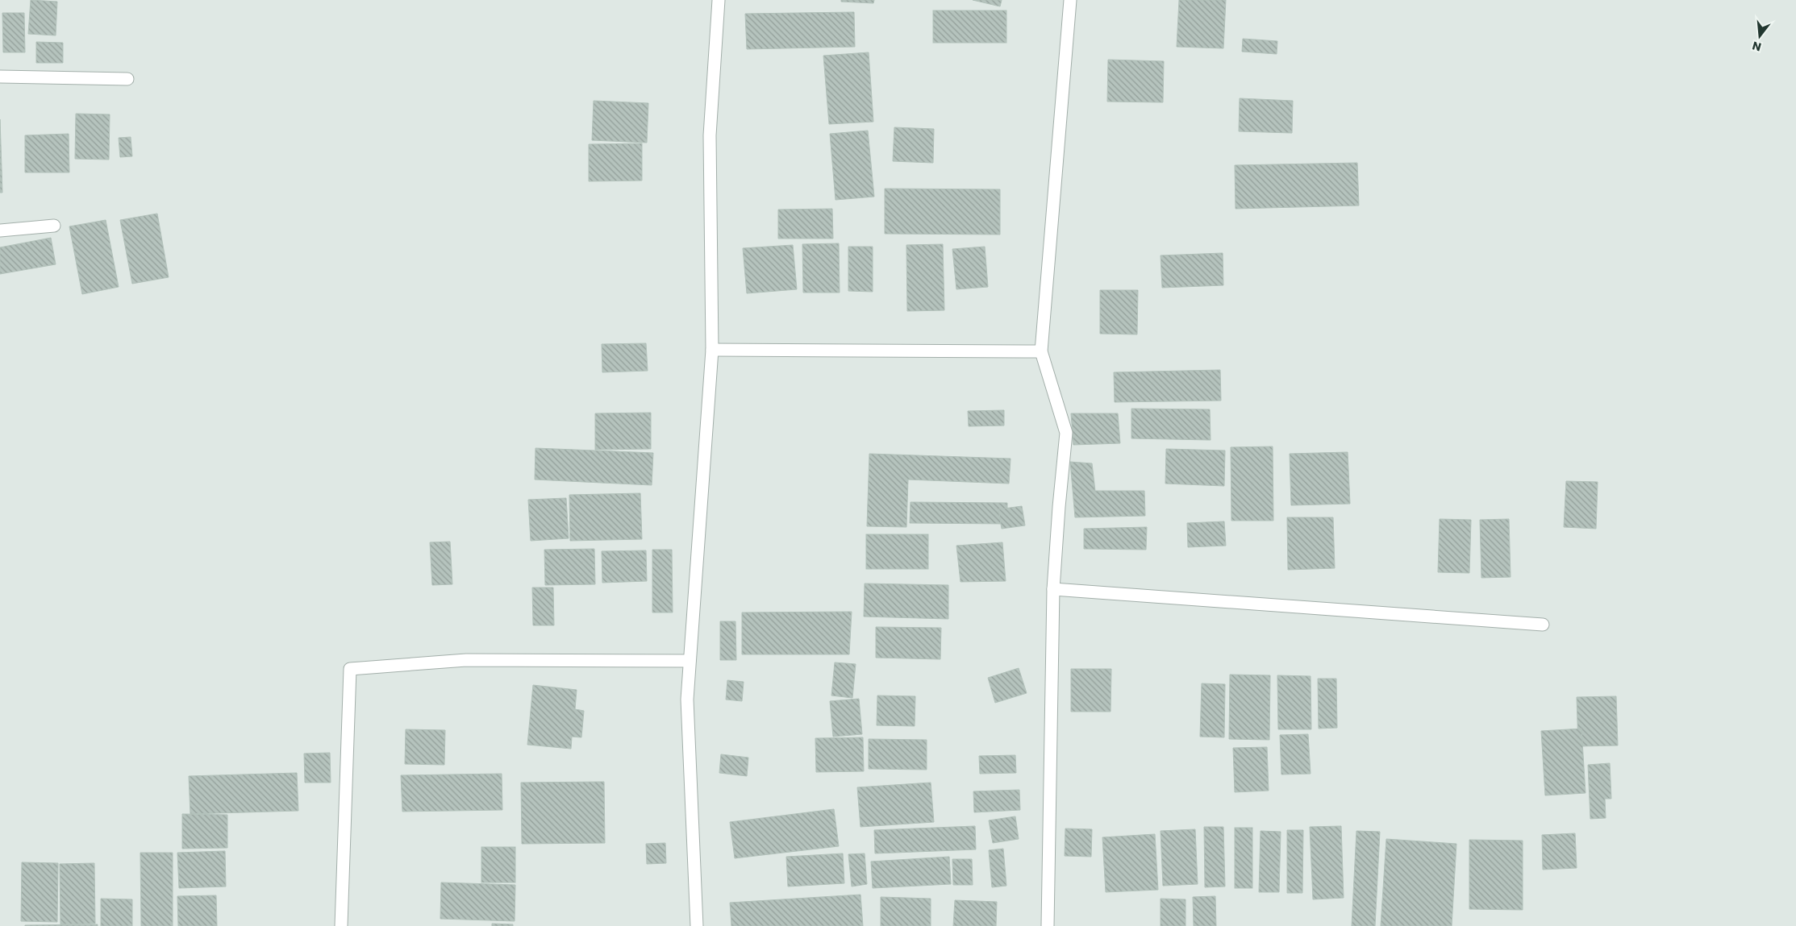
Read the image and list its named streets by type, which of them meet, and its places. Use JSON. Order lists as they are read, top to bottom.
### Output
{
  "north": "bottom"
}
